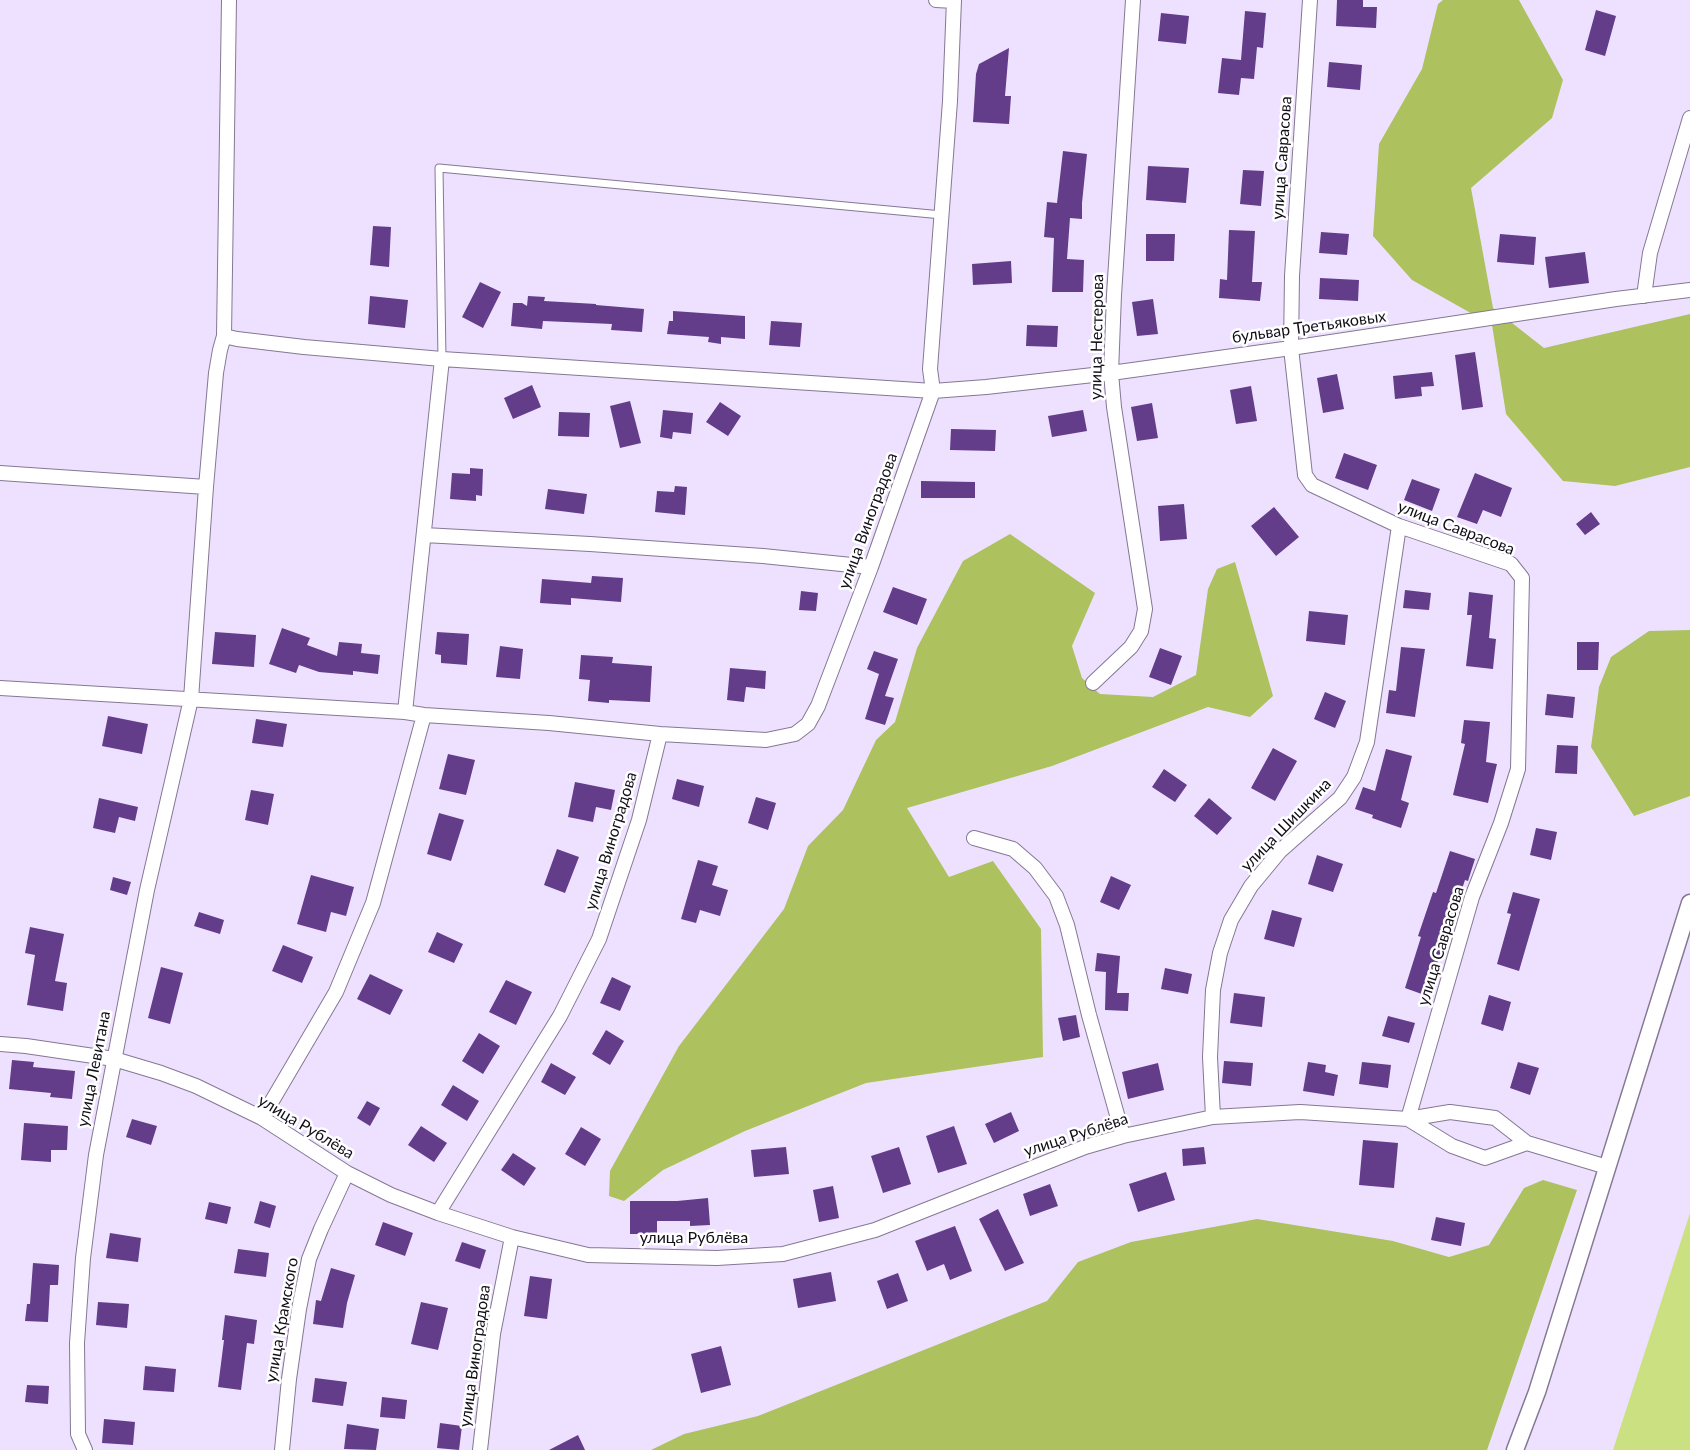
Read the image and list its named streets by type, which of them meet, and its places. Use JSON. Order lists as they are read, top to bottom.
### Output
{
  "streets": {
    "street": [
      "улица Саврасова",
      "бульвар Третьяковых",
      "улица Нестерова",
      "улица Виноградова",
      "улица Шишкина",
      "улица Левитана",
      "улица Рублёва",
      "улица Крамского"
    ]
  },
  "crossings": [
    ["улица Саврасова", "бульвар Третьяковых"],
    ["улица Саврасова", "улица Шишкина"],
    ["улица Саврасова", "улица Рублёва"],
    ["бульвар Третьяковых", "улица Нестерова"],
    ["бульвар Третьяковых", "улица Виноградова"],
    ["бульвар Третьяковых", "улица Левитана"],
    ["улица Виноградова", "улица Рублёва"],
    ["улица Шишкина", "улица Рублёва"],
    ["улица Левитана", "улица Рублёва"],
    ["улица Рублёва", "улица Крамского"]
  ]
}
